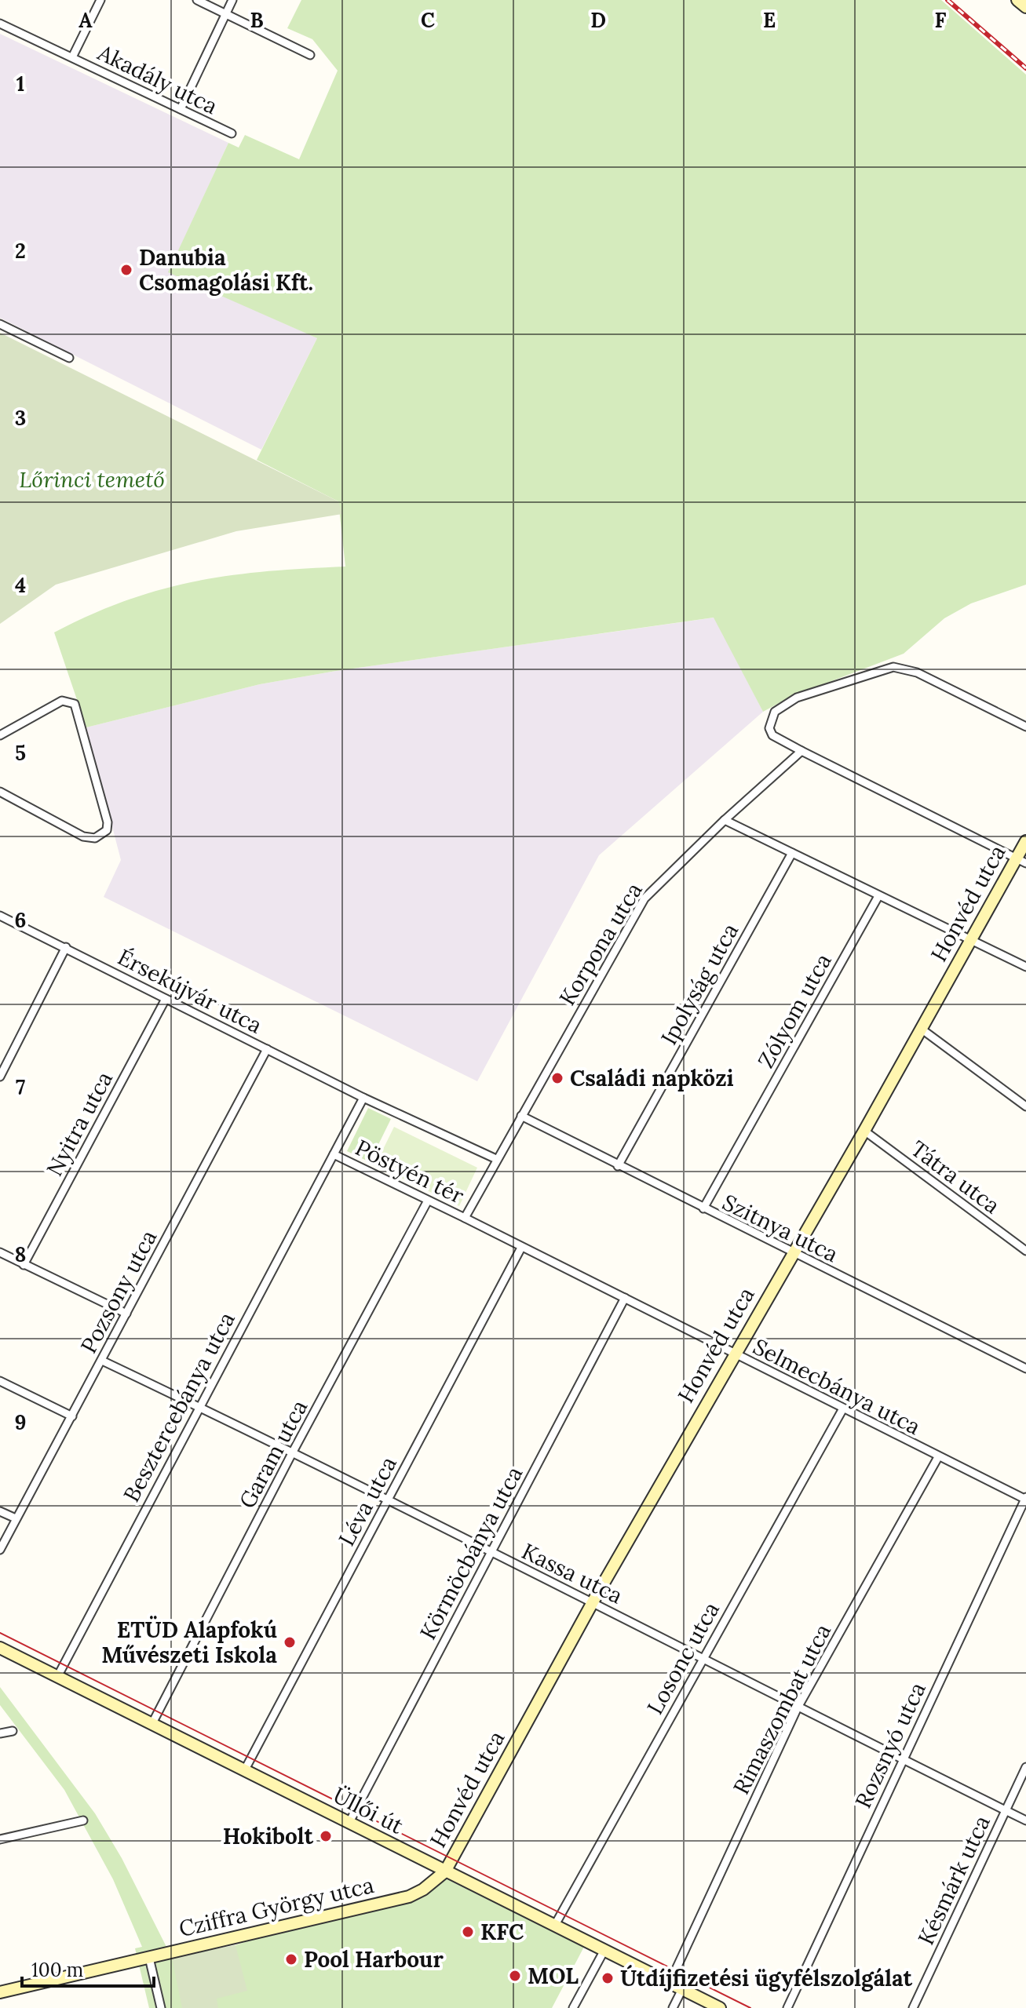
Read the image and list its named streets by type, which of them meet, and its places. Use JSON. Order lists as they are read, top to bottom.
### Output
{
  "streets": {
    "street": [
      "Akadály utca",
      "Honvéd utca",
      "Korpona utca",
      "Ipolyság utca",
      "Érsekújvár utca",
      "Zólyom utca",
      "Nyitra utca",
      "Pöstyén tér",
      "Tátra utca",
      "Szitnya utca",
      "Pozsony utca",
      "Selmecbánya utca",
      "Besztercebánya utca",
      "Garam utca",
      "Léva utca",
      "Körmöcbánya utca",
      "Kassa utca",
      "Losonc utca",
      "Rimaszombat utca",
      "Rozsnyó utca",
      "Üllői út",
      "Késmárk utca",
      "Cziffra György utca"
    ]
  },
  "crossings": [
    ["Honvéd utca", "Tátra utca"],
    ["Honvéd utca", "Szitnya utca"],
    ["Honvéd utca", "Selmecbánya utca"],
    ["Honvéd utca", "Kassa utca"],
    ["Honvéd utca", "Üllői út"],
    ["Honvéd utca", "Cziffra György utca"],
    ["Korpona utca", "Pöstyén tér"],
    ["Korpona utca", "Szitnya utca"],
    ["Ipolyság utca", "Szitnya utca"],
    ["Érsekújvár utca", "Nyitra utca"],
    ["Érsekújvár utca", "Pöstyén tér"],
    ["Érsekújvár utca", "Pozsony utca"],
    ["Zólyom utca", "Szitnya utca"],
    ["Pöstyén tér", "Selmecbánya utca"],
    ["Pöstyén tér", "Besztercebánya utca"],
    ["Pöstyén tér", "Garam utca"],
    ["Pozsony utca", "Kassa utca"],
    ["Selmecbánya utca", "Léva utca"],
    ["Selmecbánya utca", "Körmöcbánya utca"],
    ["Selmecbánya utca", "Losonc utca"],
    ["Selmecbánya utca", "Rimaszombat utca"],
    ["Selmecbánya utca", "Rozsnyó utca"],
    ["Besztercebánya utca", "Kassa utca"],
    ["Besztercebánya utca", "Üllői út"],
    ["Garam utca", "Kassa utca"],
    ["Garam utca", "Üllői út"],
    ["Léva utca", "Kassa utca"],
    ["Léva utca", "Üllői út"],
    ["Körmöcbánya utca", "Kassa utca"],
    ["Körmöcbánya utca", "Üllői út"],
    ["Kassa utca", "Losonc utca"],
    ["Kassa utca", "Rimaszombat utca"],
    ["Kassa utca", "Rozsnyó utca"],
    ["Kassa utca", "Késmárk utca"],
    ["Losonc utca", "Üllői út"],
    ["Rimaszombat utca", "Üllői út"],
    ["Üllői út", "Cziffra György utca"]
  ],
  "parks": ["Lőrinci temető"],
  "places": [
    "Danubia Csomagolási Kft.",
    "Családi napközi",
    "ETÜD Alapfokú Művészeti Iskola",
    "Hokibolt",
    "KFC",
    "Pool Harbour",
    "MOL",
    "Útdíjfizetési ügyfélszolgálat"
  ],
  "scale_bar": "100 m",
  "grid": {
    "columns": [
      "A",
      "B",
      "C",
      "D",
      "E",
      "F"
    ],
    "rows": [
      "1",
      "2",
      "3",
      "4",
      "5",
      "6",
      "7",
      "8",
      "9"
    ]
  }
}
